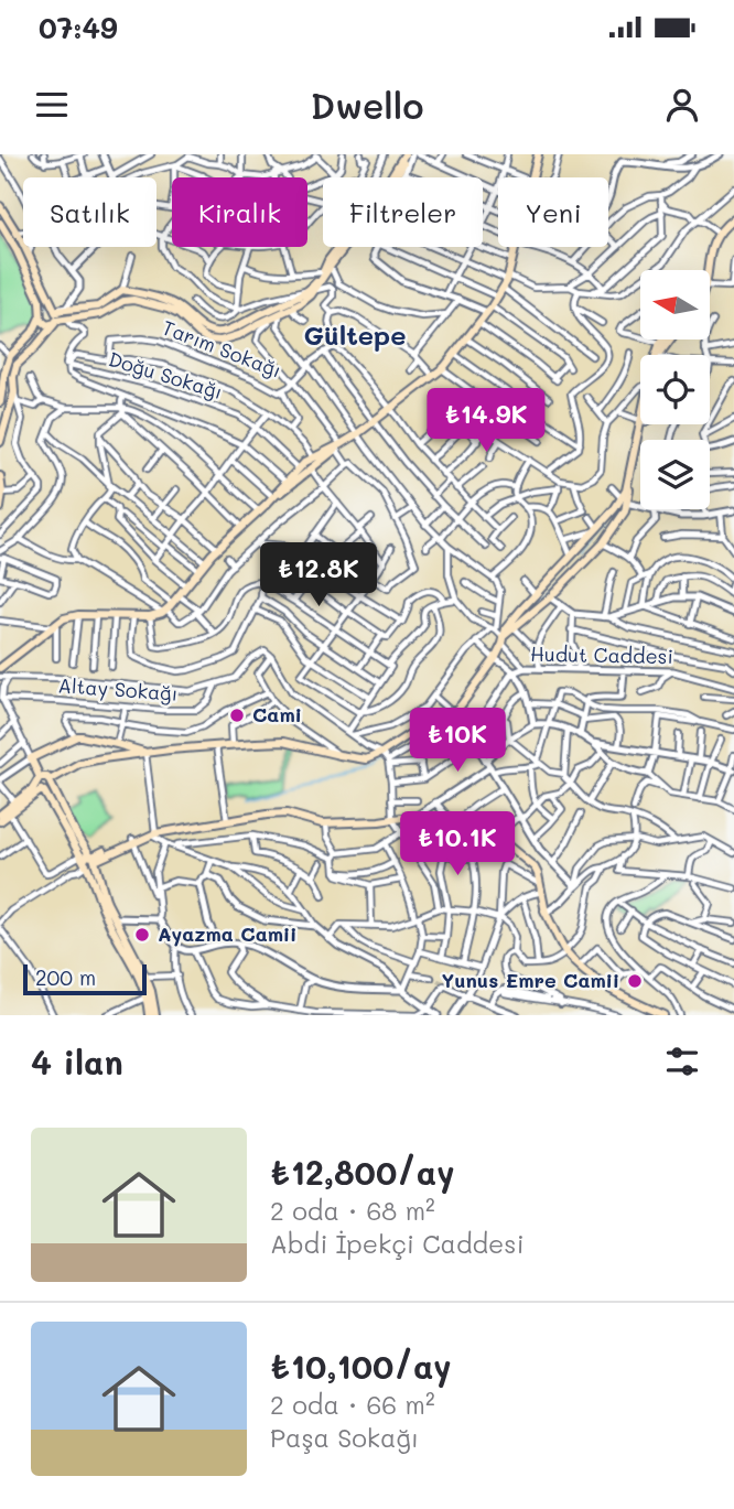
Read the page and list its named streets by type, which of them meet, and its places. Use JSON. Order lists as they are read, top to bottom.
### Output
{
  "streets": {
    "street": [
      "Tarım Sokağı",
      "Doğu Sokağı",
      "Hudut Caddesi",
      "Altay Sokağı"
    ]
  },
  "districts": ["Gültepe"],
  "places": ["Cami", "Ayazma Camii", "Yunus Emre Camii"],
  "scale_bar": "200 m",
  "north": "left",
  "page": {
    "status": "07:49",
    "header": "Dwello",
    "chip": [
      "Satılık",
      "Kiralık",
      "Filtreler",
      "Yeni"
    ],
    "price": [
      "₺14.9K",
      "₺12.8K",
      "₺10K",
      "₺10.1K"
    ],
    "scale": "200 m",
    "heading": "4 ilan",
    "list": [
      {
        "name": "₺12,800/ay",
        "note": "2 oda · 68 m² · Abdi İpekçi Caddesi"
      },
      {
        "name": "₺10,100/ay",
        "note": "2 oda · 66 m² · Paşa Sokağı"
      }
    ]
  }
}
